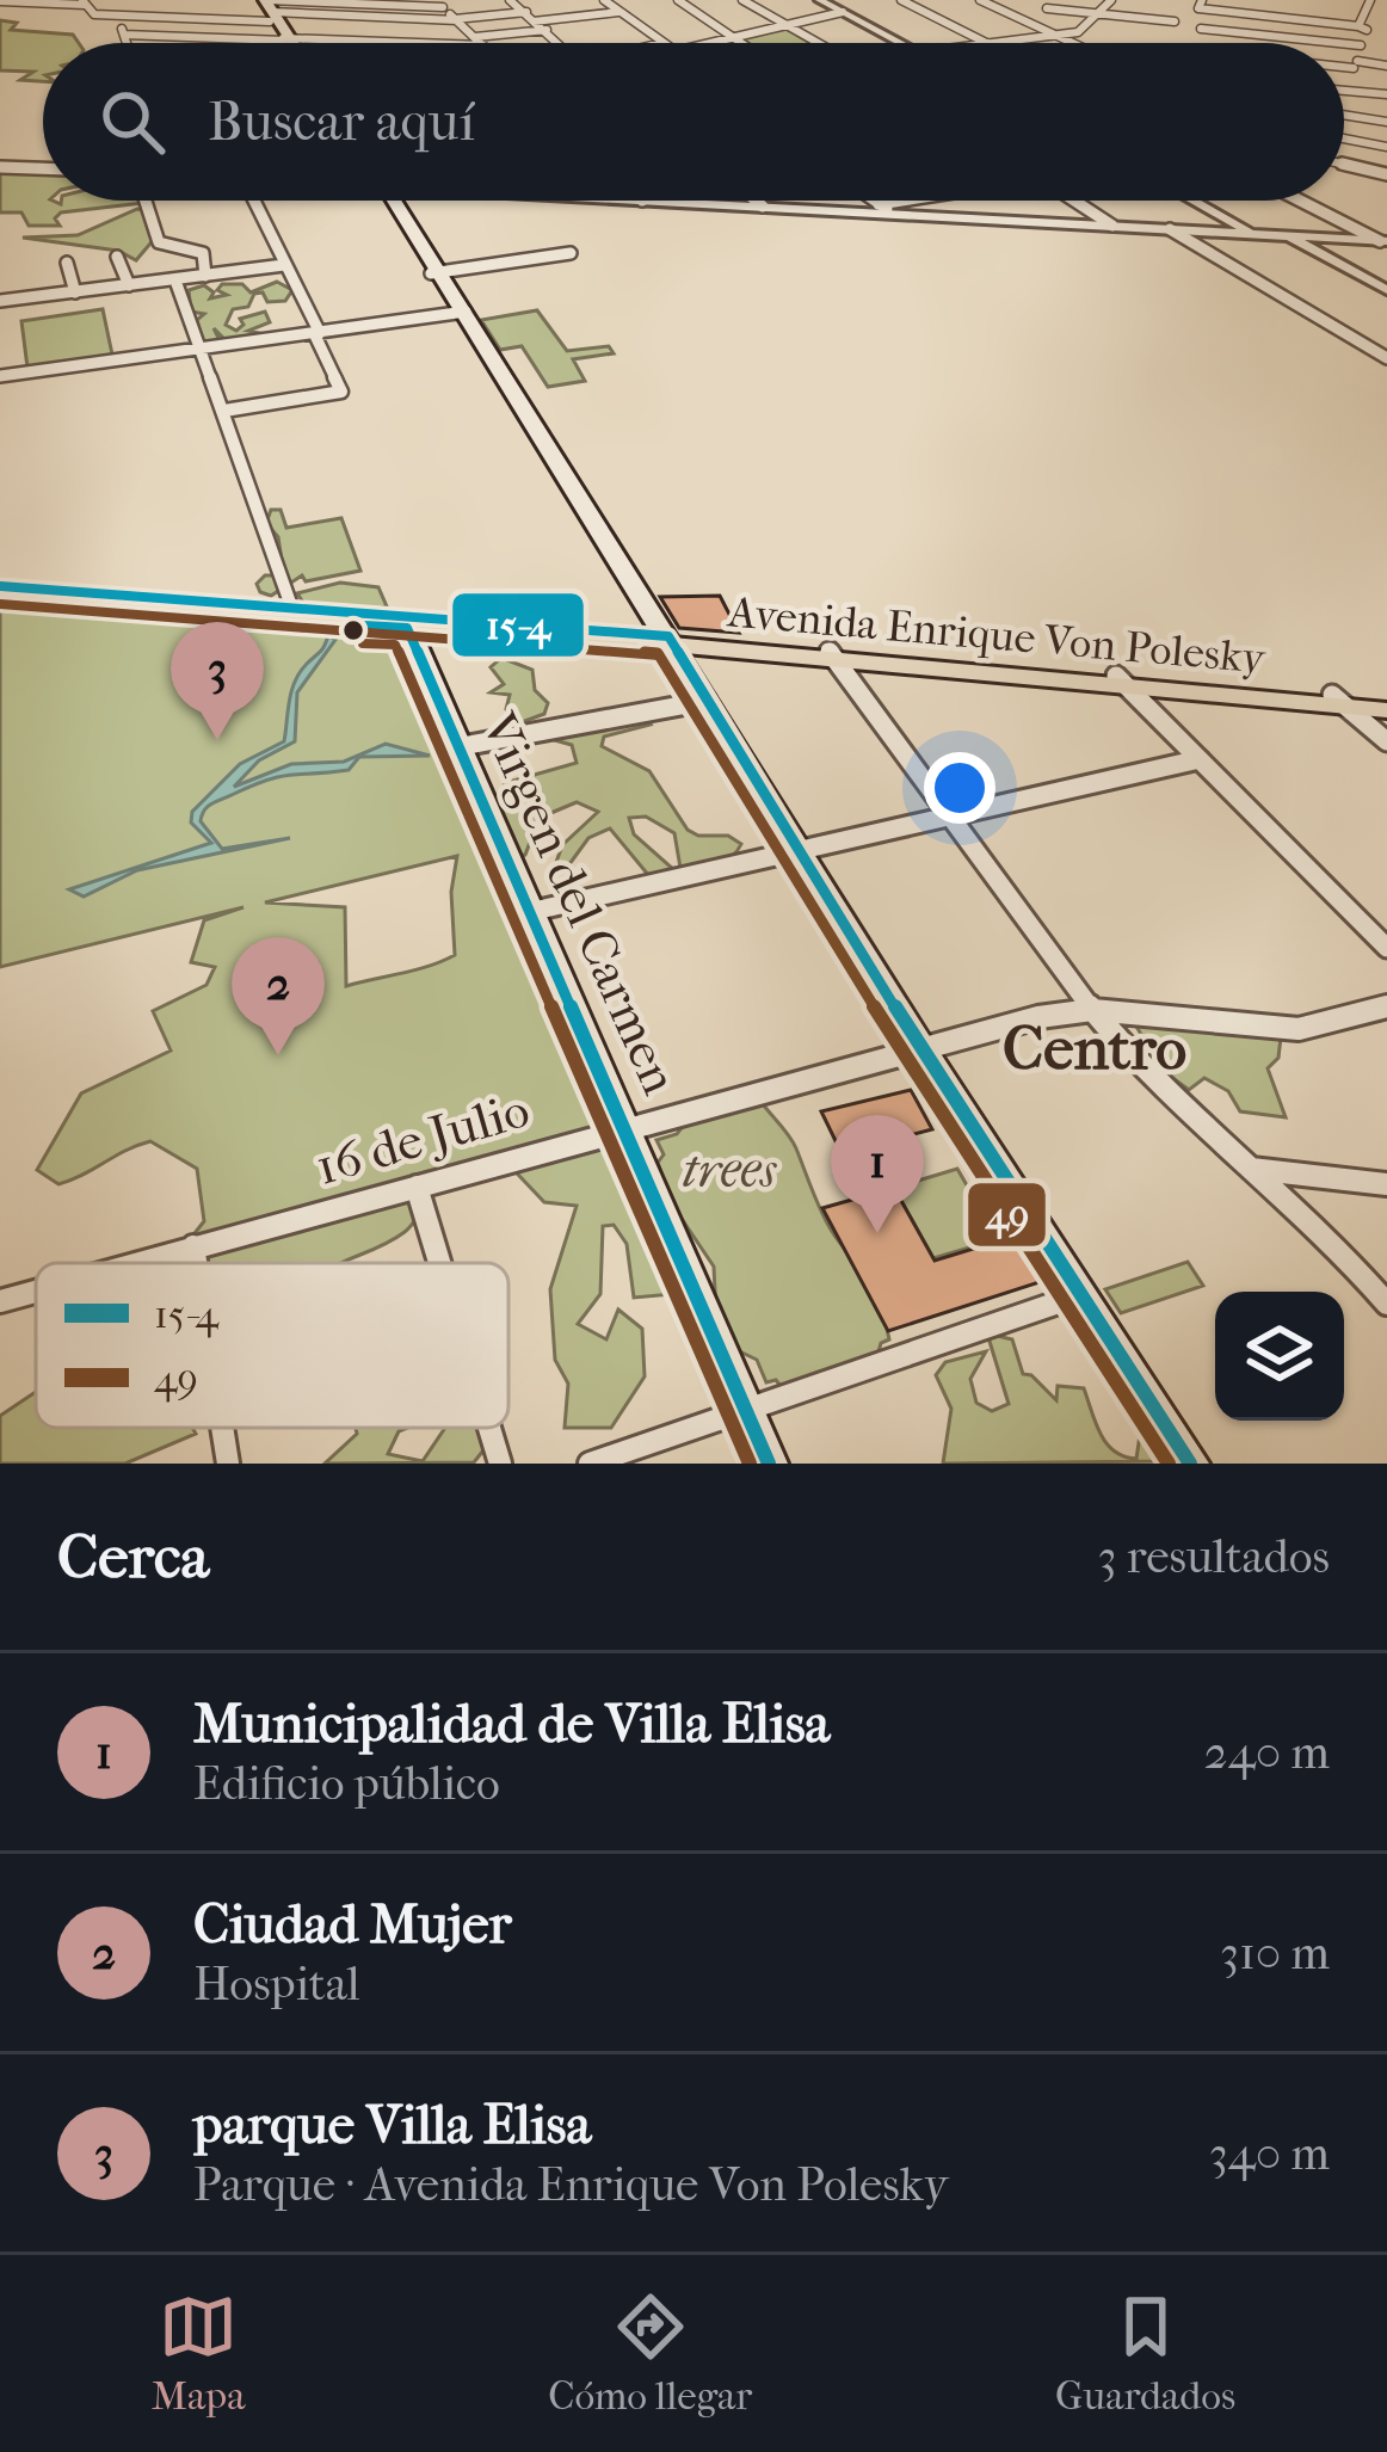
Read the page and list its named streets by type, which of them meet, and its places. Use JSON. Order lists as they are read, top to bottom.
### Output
{
  "streets": {
    "main road": ["Avenida Enrique Von Polesky", "Virgen del Carmen"],
    "street": ["16 de Julio"]
  },
  "crossings": [
    ["Avenida Enrique Von Polesky", "Virgen del Carmen"],
    ["Virgen del Carmen", "16 de Julio"]
  ],
  "districts": ["Centro"],
  "parks": ["trees"],
  "lines": ["transit line 15-4", "transit line 49"],
  "legend": ["15-4", "49"],
  "page": {
    "search": "Buscar aquí",
    "pins": ["3", "2", "1"],
    "heading": ["Cerca", "3 resultados"],
    "list": [
      {
        "mark": "1",
        "name": "Municipalidad de Villa Elisa",
        "note": "Edificio público",
        "value": "240 m"
      },
      {
        "mark": "2",
        "name": "Ciudad Mujer",
        "note": "Hospital",
        "value": "310 m"
      },
      {
        "mark": "3",
        "name": "parque Villa Elisa",
        "note": "Parque · Avenida Enrique Von Polesky",
        "value": "340 m"
      }
    ],
    "nav": ["Mapa", "Cómo llegar", "Guardados"]
  }
}
